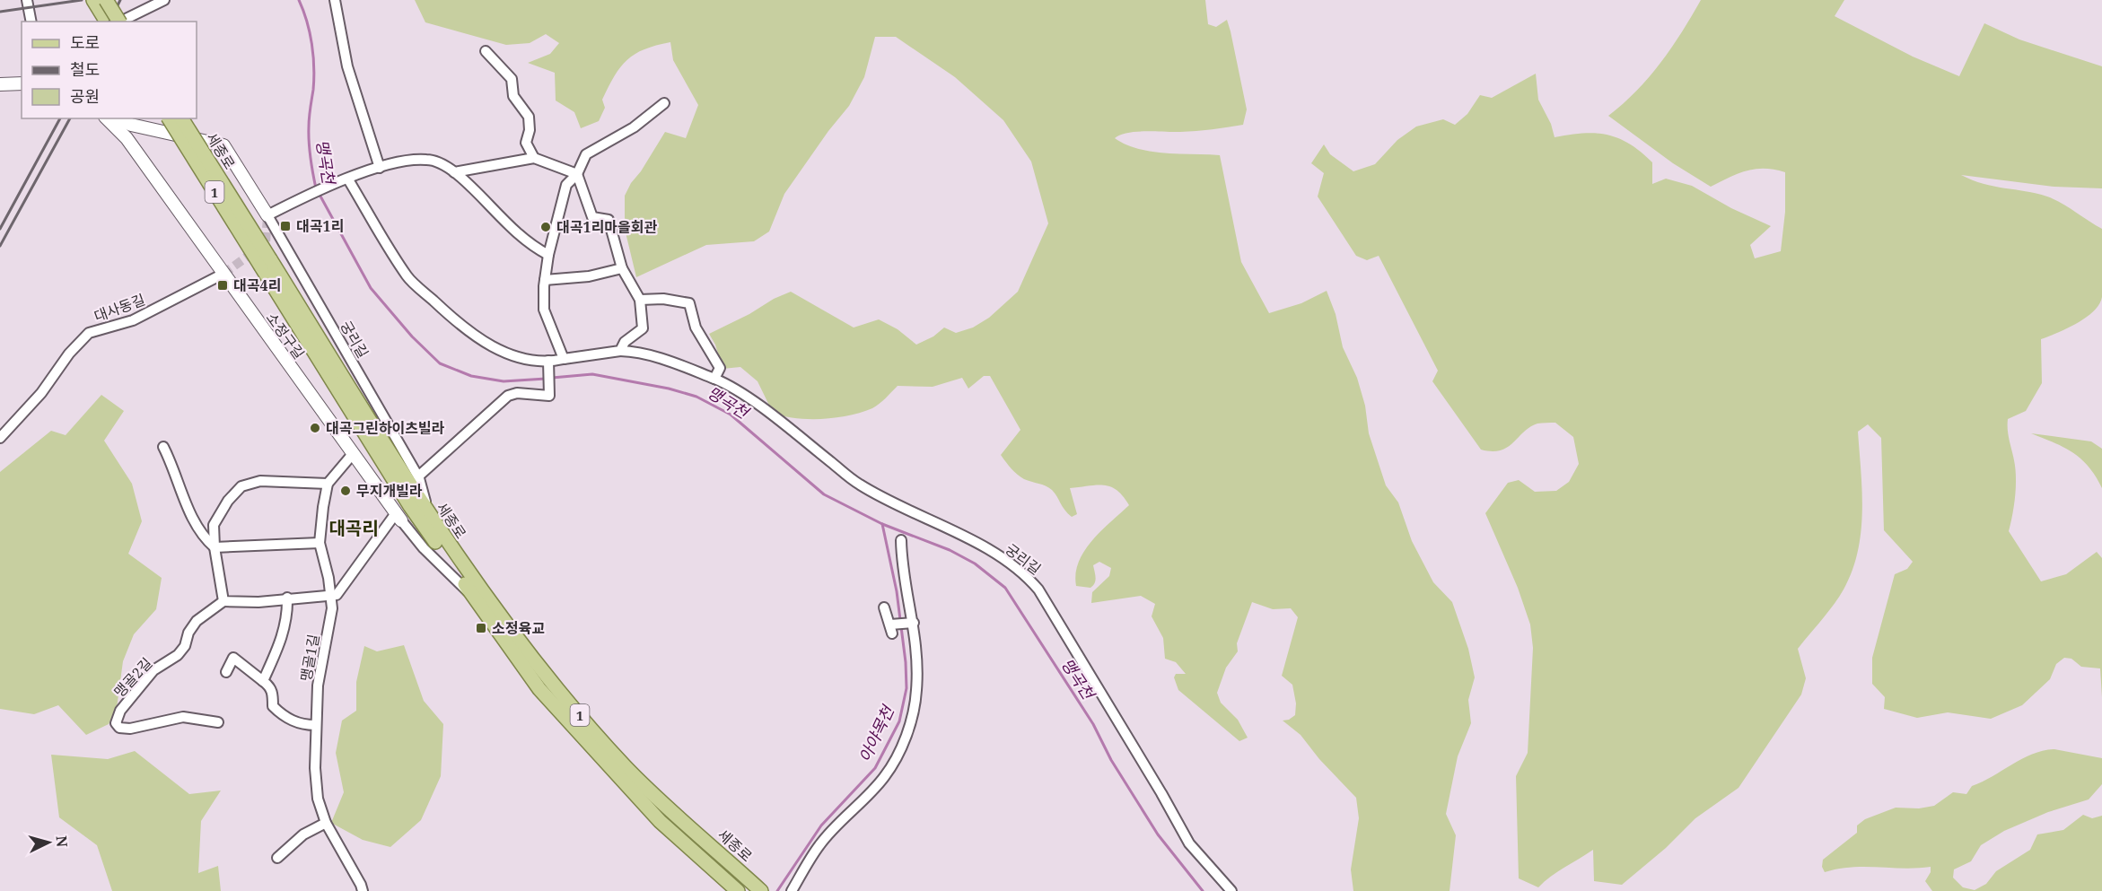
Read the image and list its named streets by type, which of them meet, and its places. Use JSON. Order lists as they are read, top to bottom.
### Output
{
  "streets": {
    "main road": ["세종로", "1"],
    "street": [
      "대사동길",
      "소정구길",
      "궁리길",
      "맹골1길",
      "맹골2길"
    ]
  },
  "crossings": [
    ["세종로", "궁리길"],
    ["대사동길", "소정구길"]
  ],
  "districts": ["대곡리"],
  "water": ["맹곡천", "아야목천"],
  "places": {
    "transit": ["대곡1리", "대곡4리", "소정육교"],
    "other": ["대곡1리마을회관", "대곡그린하이츠빌라", "무지개빌라"]
  },
  "legend": ["도로", "철도", "공원"],
  "north": "right"
}
